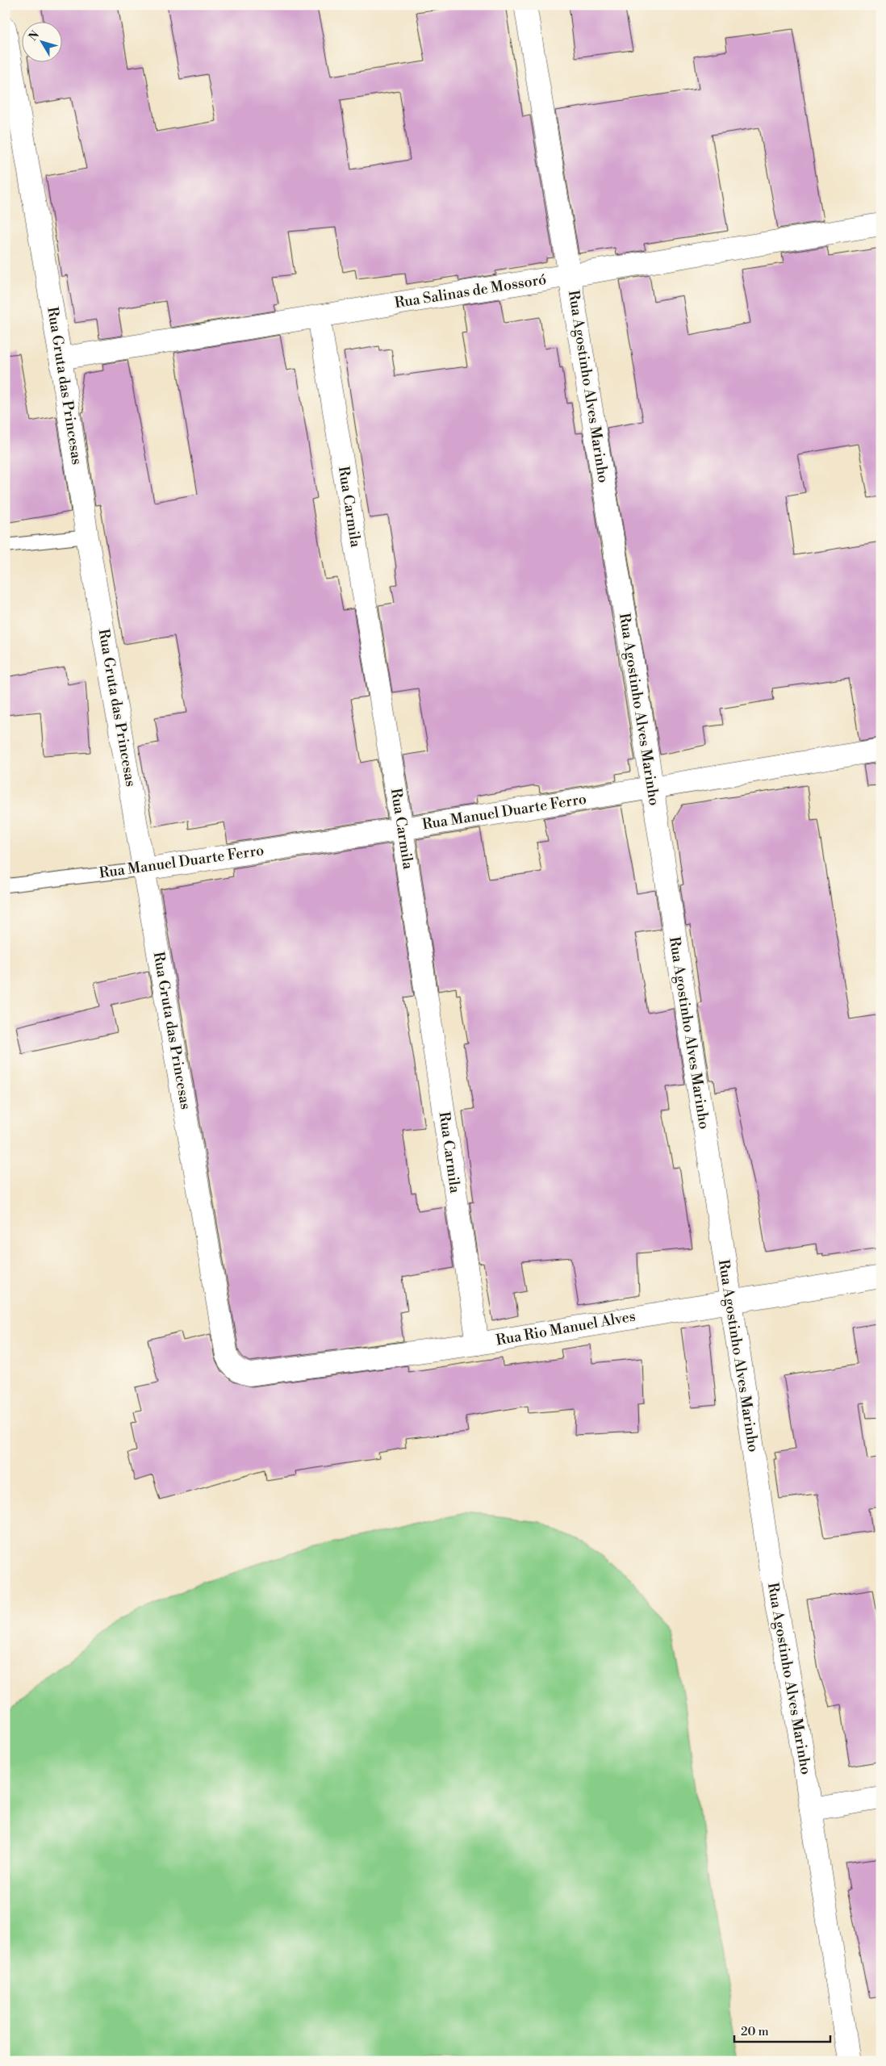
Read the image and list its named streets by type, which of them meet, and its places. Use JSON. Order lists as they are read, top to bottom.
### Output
{
  "streets": {
    "street": [
      "Rua Salinas de Mossoró",
      "Rua Gruta das Princesas",
      "Rua Agostinho Alves Marinho",
      "Rua Carmila",
      "Rua Manuel Duarte Ferro",
      "Rua Rio Manuel Alves"
    ]
  },
  "crossings": [
    ["Rua Salinas de Mossoró", "Rua Gruta das Princesas"],
    ["Rua Salinas de Mossoró", "Rua Agostinho Alves Marinho"],
    ["Rua Salinas de Mossoró", "Rua Carmila"],
    ["Rua Gruta das Princesas", "Rua Manuel Duarte Ferro"],
    ["Rua Gruta das Princesas", "Rua Rio Manuel Alves"],
    ["Rua Agostinho Alves Marinho", "Rua Manuel Duarte Ferro"],
    ["Rua Agostinho Alves Marinho", "Rua Rio Manuel Alves"],
    ["Rua Carmila", "Rua Manuel Duarte Ferro"],
    ["Rua Carmila", "Rua Rio Manuel Alves"]
  ],
  "scale_bar": "20 m",
  "north": "top left"
}
